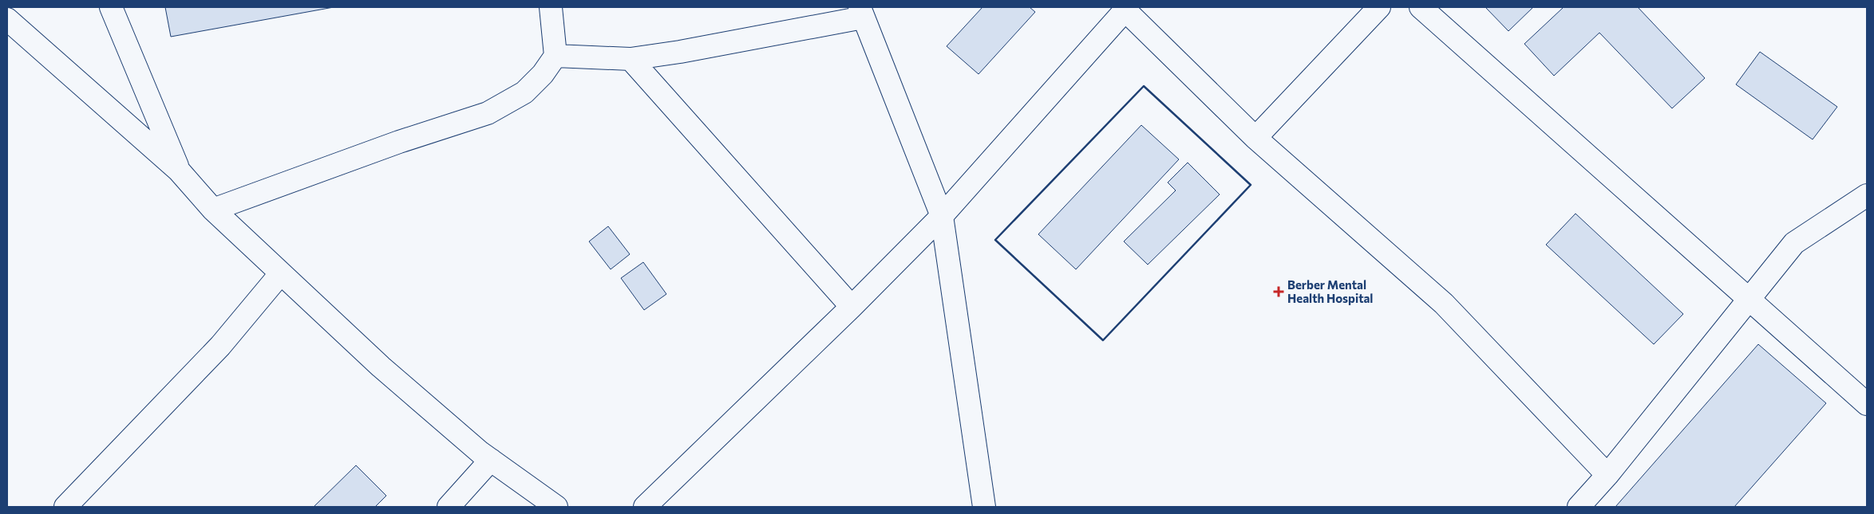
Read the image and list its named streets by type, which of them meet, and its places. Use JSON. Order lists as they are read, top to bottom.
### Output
{
  "places": {
    "health": ["Berber Mental Health Hospital"]
  }
}
